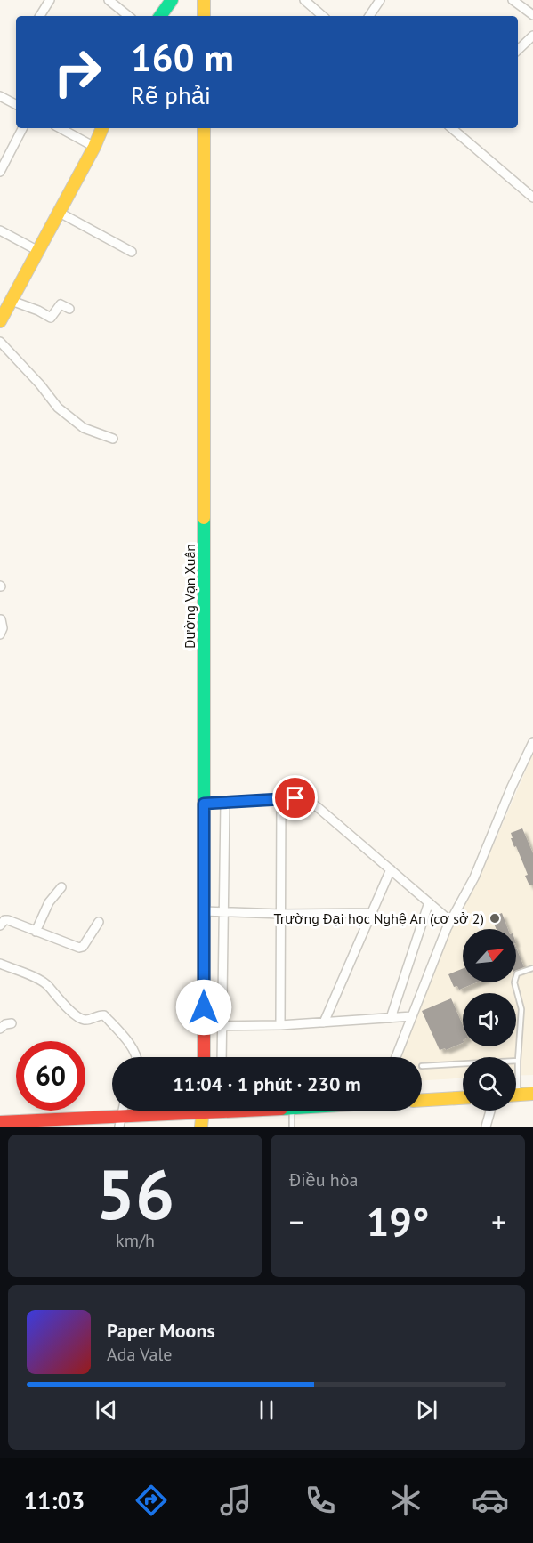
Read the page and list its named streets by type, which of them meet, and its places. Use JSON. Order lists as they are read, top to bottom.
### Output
{
  "streets": {
    "main road": ["Đường Vạn Xuân"]
  },
  "places": ["Trường Đại học Nghệ An (cơ sở 2)"],
  "north": "top right",
  "page": {
    "turn": ["160 m", "Rẽ phải"],
    "limit": "60",
    "trip": "11:04 · 1 phút · 230 m",
    "tile": [
      ["56", "km/h"],
      "Điều hòa"
    ],
    "heat": ["−", "19°", "+"],
    "song": ["Paper Moons", "Ada Vale"],
    "tabs": "11:03"
  }
}
